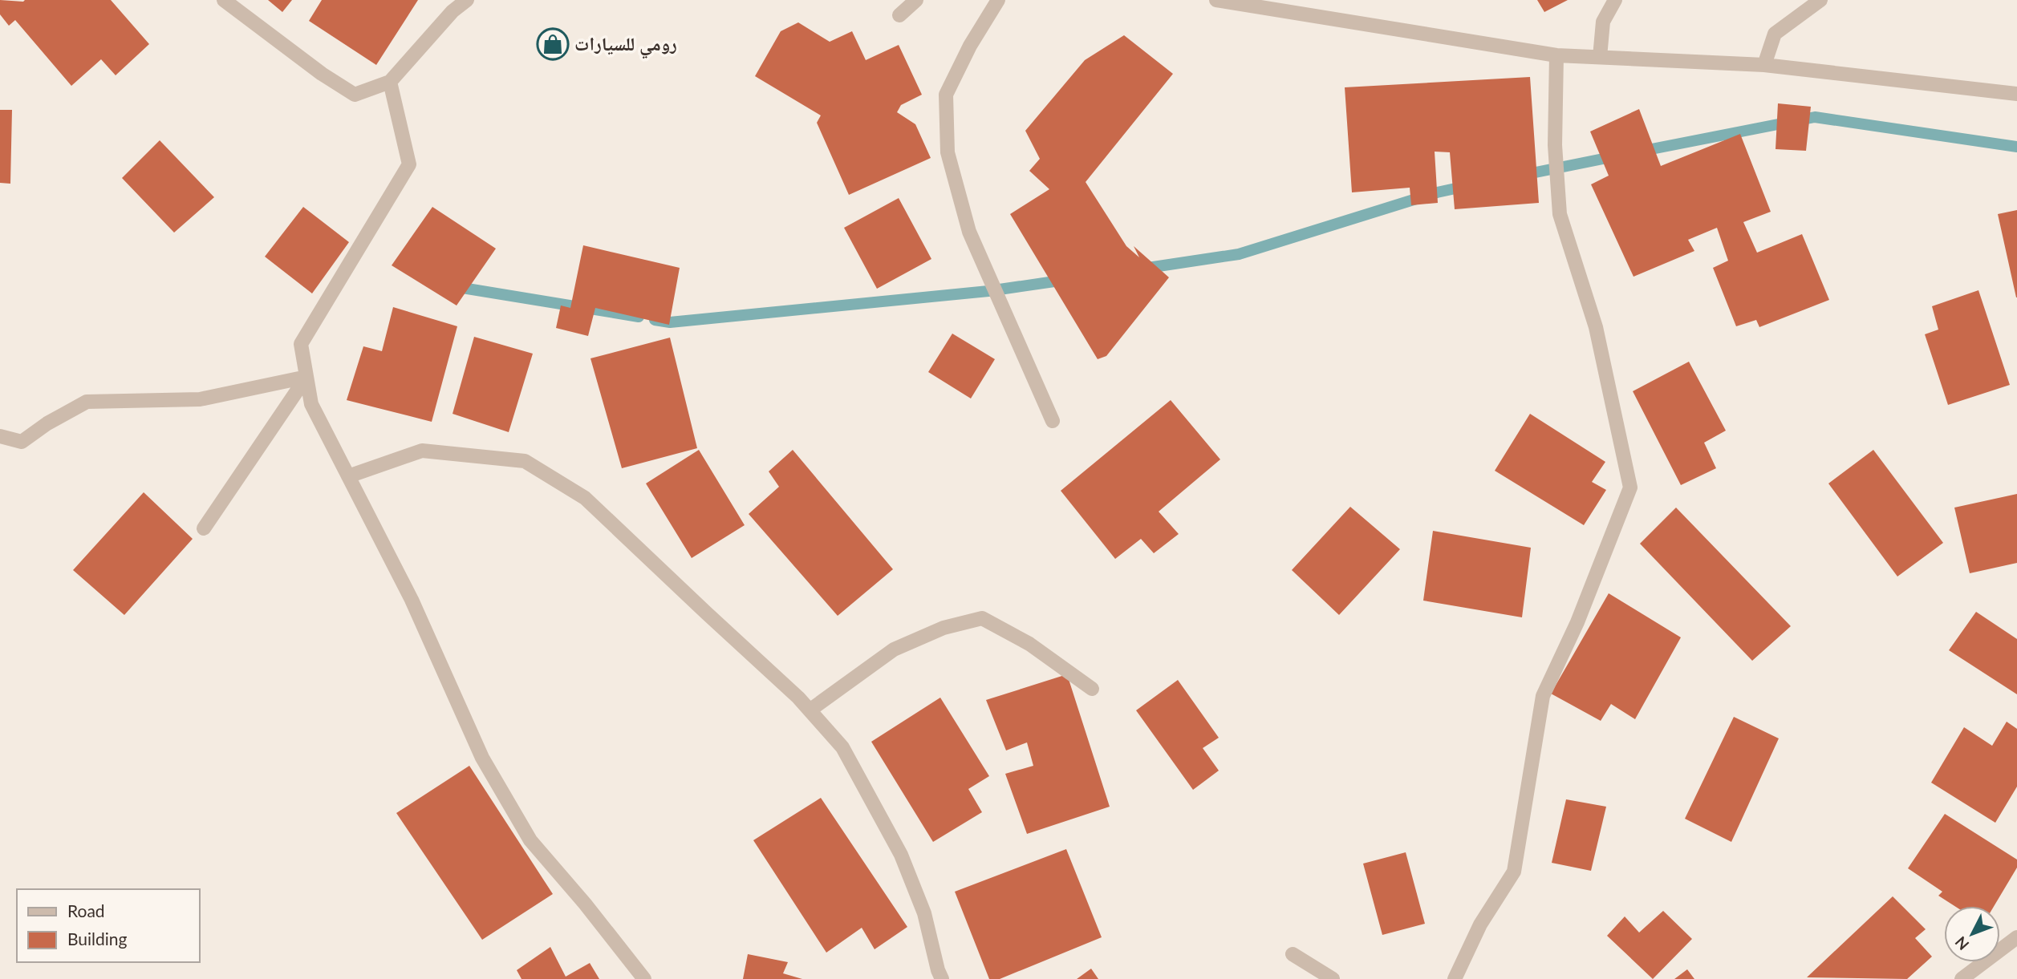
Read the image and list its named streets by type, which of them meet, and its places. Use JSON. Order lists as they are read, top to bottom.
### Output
{
  "places": {
    "shop": ["رومي للسيارات"]
  },
  "legend": ["Road", "Building"],
  "north": "bottom left"
}
